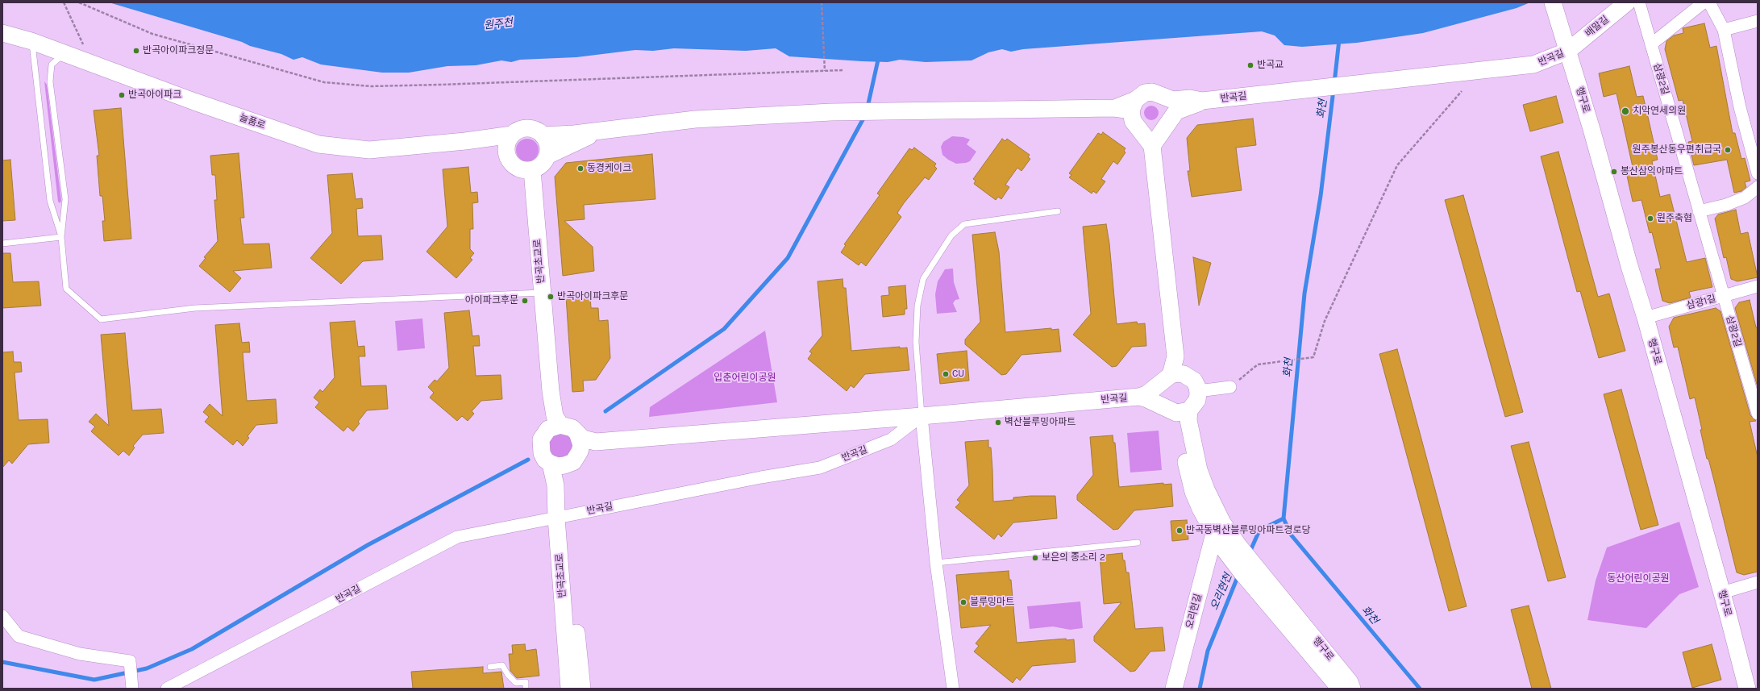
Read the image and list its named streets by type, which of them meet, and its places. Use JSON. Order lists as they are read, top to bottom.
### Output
{
  "streets": {
    "street": [
      "배말길",
      "반곡길",
      "삼광2길",
      "행구로",
      "늘품로",
      "반곡초교로",
      "삼광1길",
      "오리현길"
    ]
  },
  "crossings": [
    ["배말길", "반곡길"],
    ["배말길", "행구로"],
    ["반곡길", "행구로"],
    ["반곡길", "반곡초교로"],
    ["삼광2길", "삼광1길"],
    ["행구로", "삼광1길"],
    ["늘품로", "반곡초교로"]
  ],
  "water": ["원주천", "화천", "오리현천"],
  "parks": ["입춘어린이공원", "동산어린이공원"],
  "places": [
    "반곡아이파크정문",
    "반곡교",
    "반곡아이파크",
    "치악연세의원",
    "원주봉산동우편취급국",
    "동경케이크",
    "봉산삼익아파트",
    "원주축협",
    "반곡아이파크후문",
    "아이파크후문",
    "CU",
    "벽산블루밍아파트",
    "반곡동벽산블루밍아파트경로당",
    "보은의 종소리 2",
    "블루밍마트"
  ]
}
